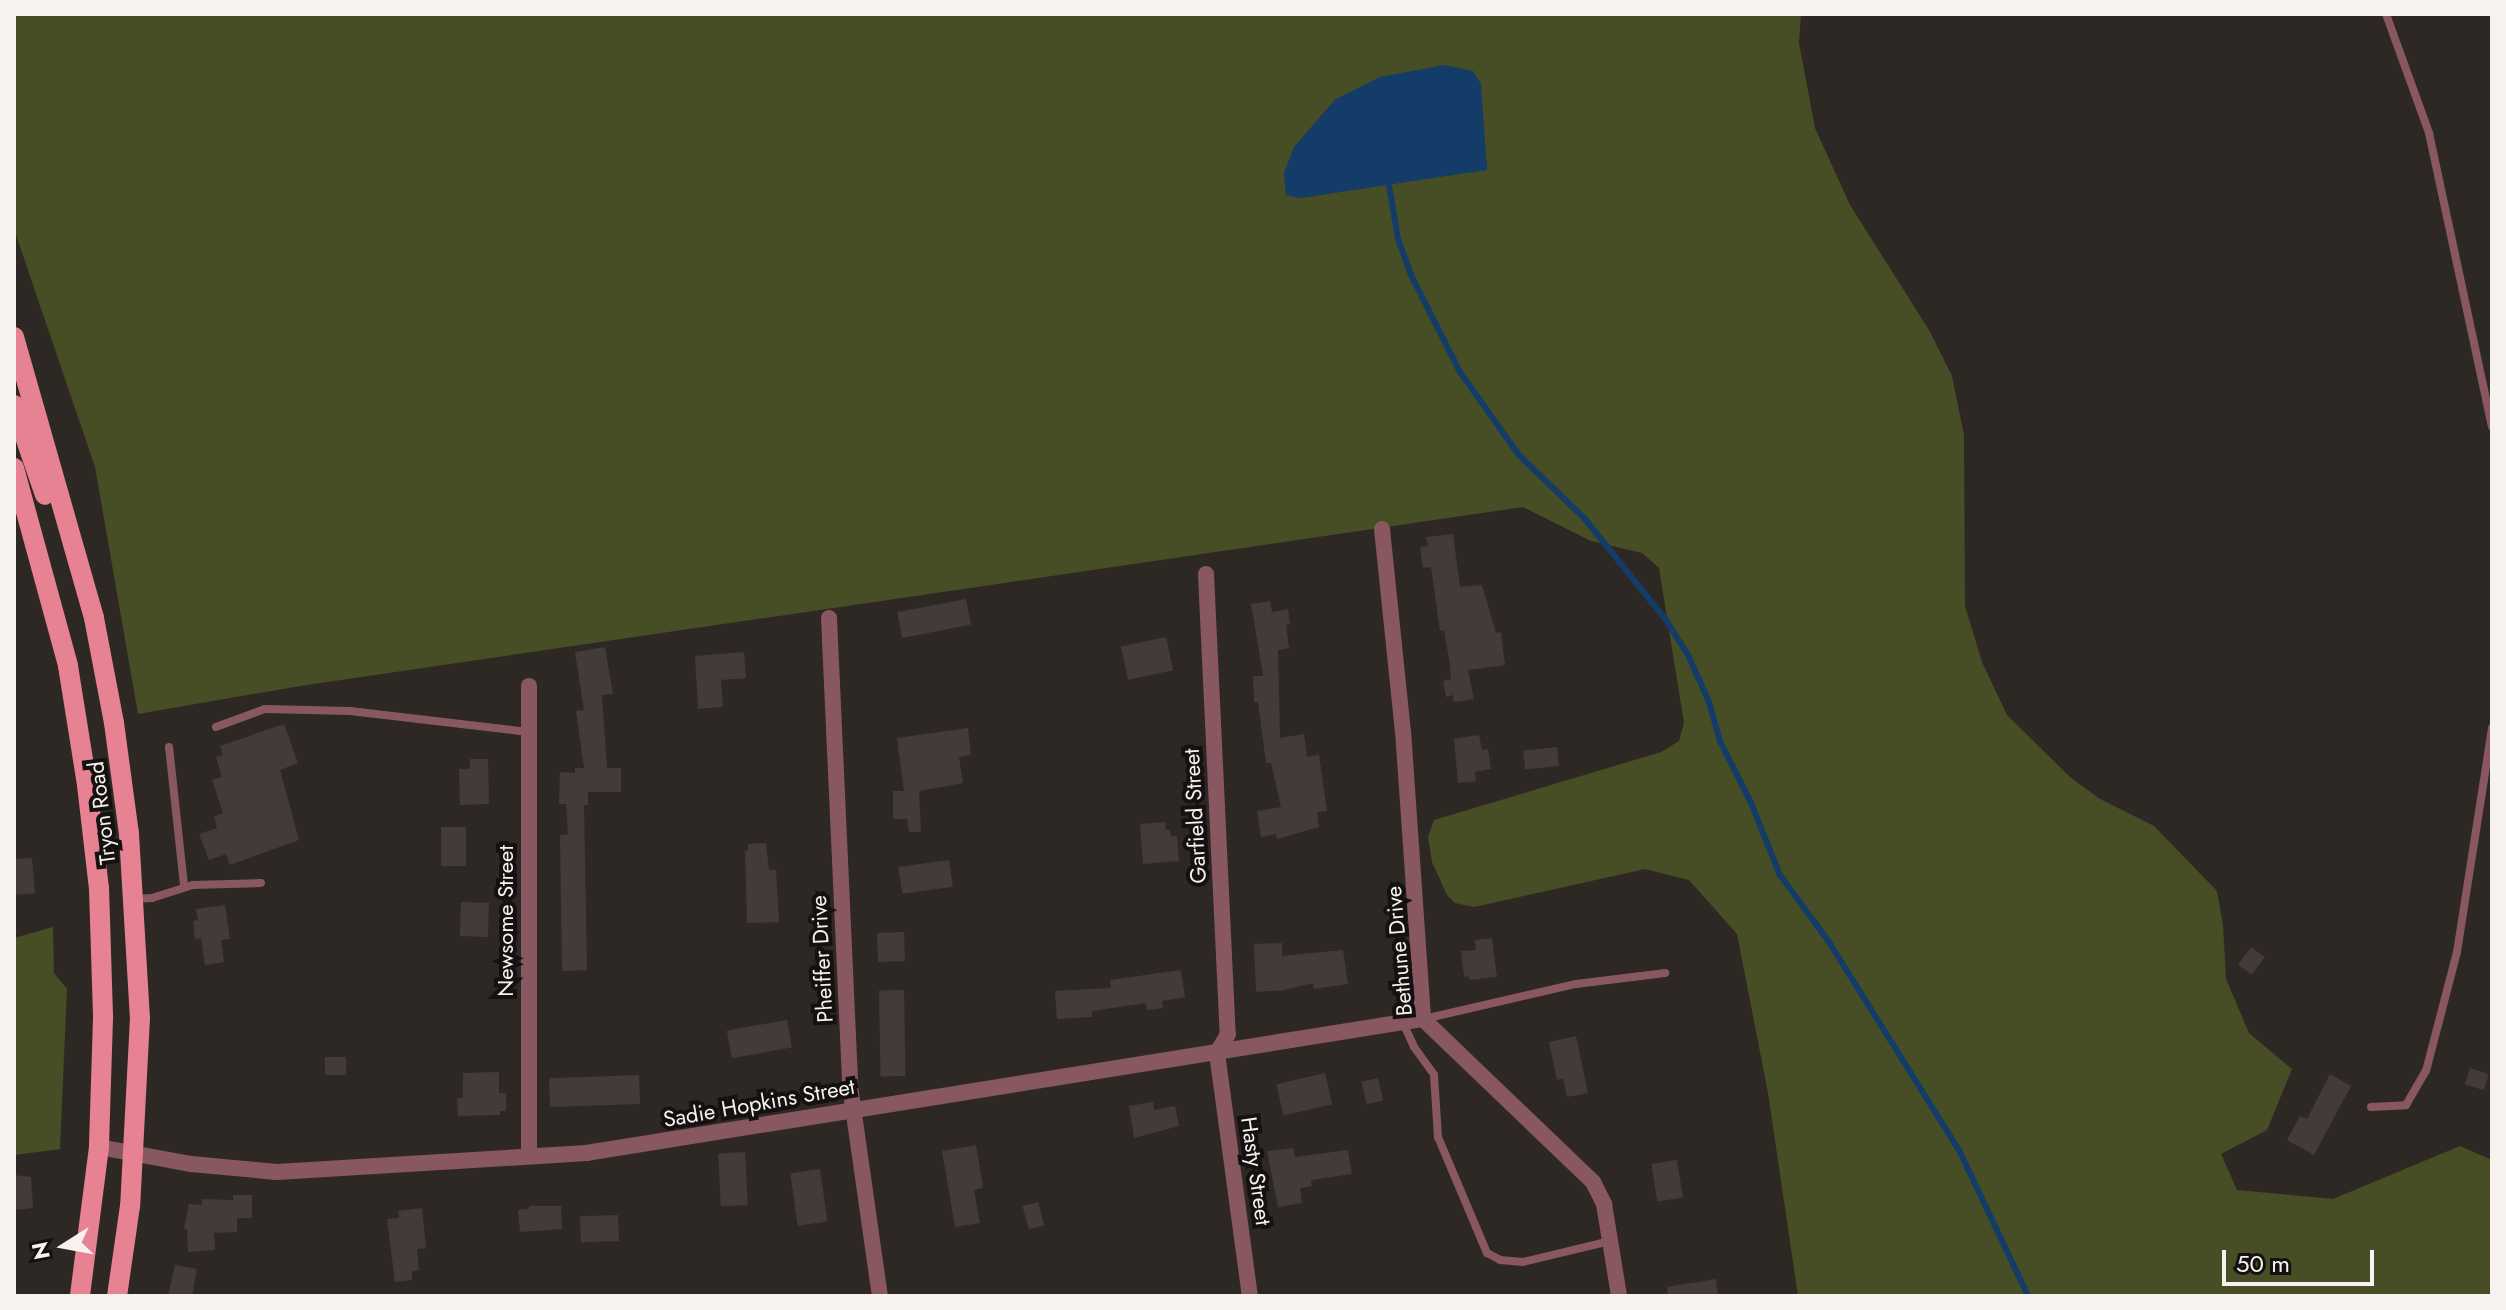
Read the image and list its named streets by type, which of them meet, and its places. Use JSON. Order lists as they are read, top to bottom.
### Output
{
  "streets": {
    "main road": ["Tryon Road"],
    "street": [
      "Garfield Street",
      "Newsome Street",
      "Bethune Drive",
      "Pheiffer Drive",
      "Sadie Hopkins Street",
      "Hasty Street"
    ]
  },
  "crossings": [
    ["Tryon Road", "Sadie Hopkins Street"],
    ["Garfield Street", "Sadie Hopkins Street"],
    ["Garfield Street", "Hasty Street"],
    ["Newsome Street", "Sadie Hopkins Street"],
    ["Bethune Drive", "Sadie Hopkins Street"],
    ["Pheiffer Drive", "Sadie Hopkins Street"],
    ["Sadie Hopkins Street", "Hasty Street"]
  ],
  "scale_bar": "50 m",
  "north": "left"
}
